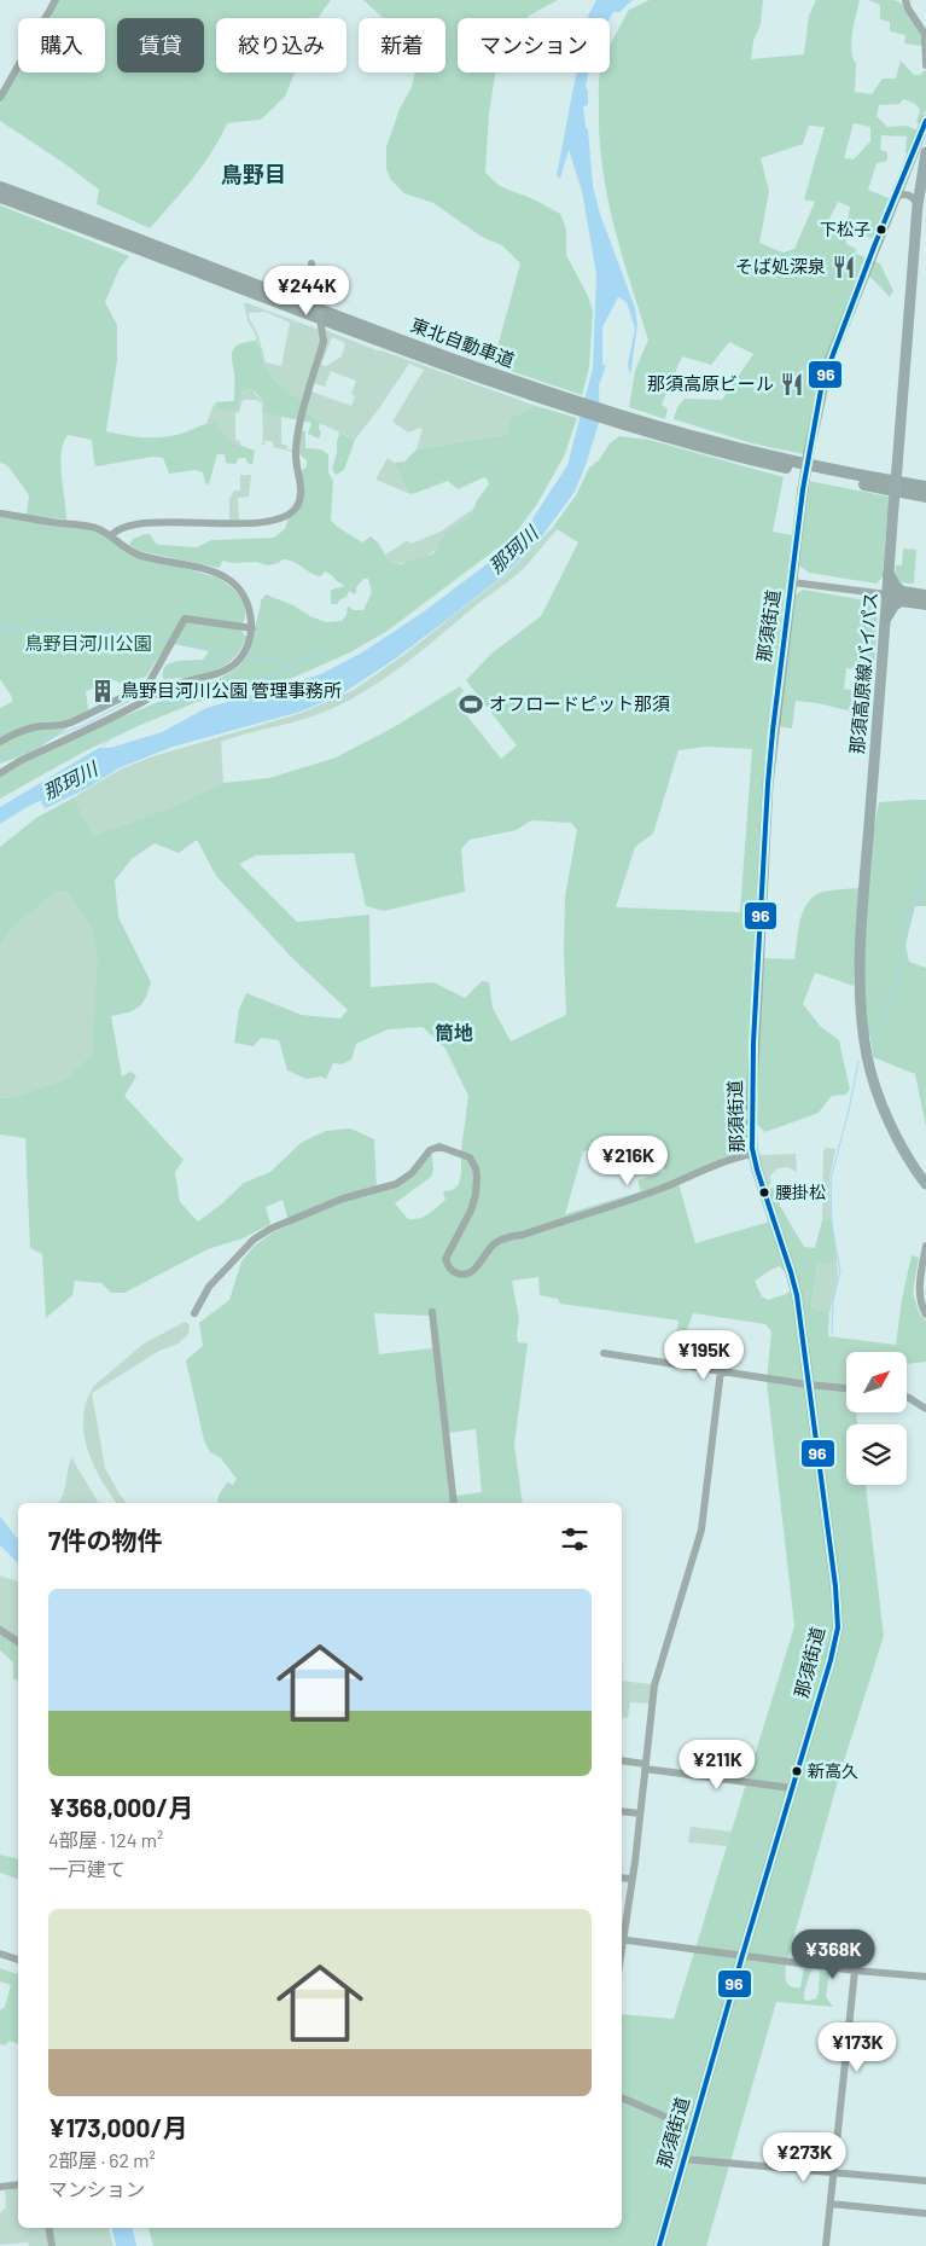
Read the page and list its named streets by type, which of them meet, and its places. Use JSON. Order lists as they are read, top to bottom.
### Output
{
  "streets": {
    "highway": ["東北自動車道"],
    "main road": ["那須街道", "那須高原線バイパス"]
  },
  "districts": ["鳥野目", "筒地"],
  "water": ["那珂川"],
  "parks": ["鳥野目河川公園"],
  "places": {
    "other": ["下松子", "腰掛松", "新高久"],
    "restaurant": ["そば処深泉", "那須高原ビール"],
    "building": ["鳥野目河川公園 管理事務所"],
    "sports": ["オフロードピット那須"]
  },
  "lines": ["transit line 96"],
  "north": "top right",
  "page": {
    "chip": [
      "購入",
      "賃貸",
      "絞り込み",
      "新着",
      "マンション"
    ],
    "price": [
      "¥244K",
      "¥216K",
      "¥195K",
      "¥211K",
      "¥368K",
      "¥173K",
      "¥273K"
    ],
    "heading": "7件の物件",
    "list": [
      {
        "name": "¥368,000/月",
        "note": "4部屋 · 124 m² · 一戸建て"
      },
      {
        "name": "¥173,000/月",
        "note": "2部屋 · 62 m² · マンション"
      }
    ]
  }
}
